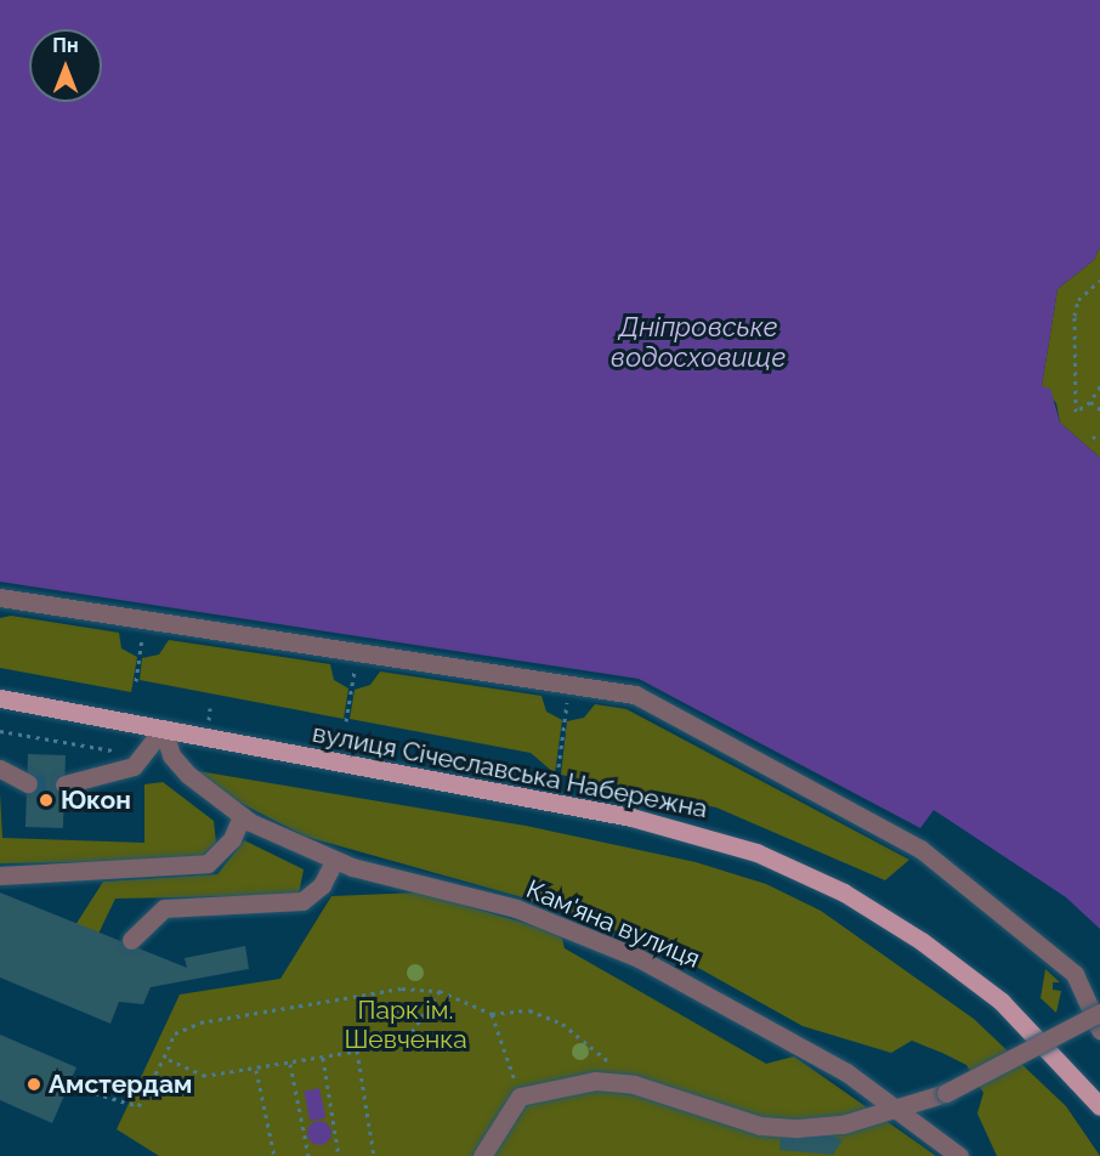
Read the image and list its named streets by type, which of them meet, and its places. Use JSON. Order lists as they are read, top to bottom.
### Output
{
  "streets": {
    "main road": ["вулиця Січеславська Набережна"],
    "street": ["Кам'яна вулиця"]
  },
  "crossings": [
    ["вулиця Січеславська Набережна", "Кам'яна вулиця"]
  ],
  "water": ["Дніпровське водосховище"],
  "parks": ["Парк iм. Шевченка"],
  "places": ["Юкон", "Амстердам"],
  "north": "top"
}
